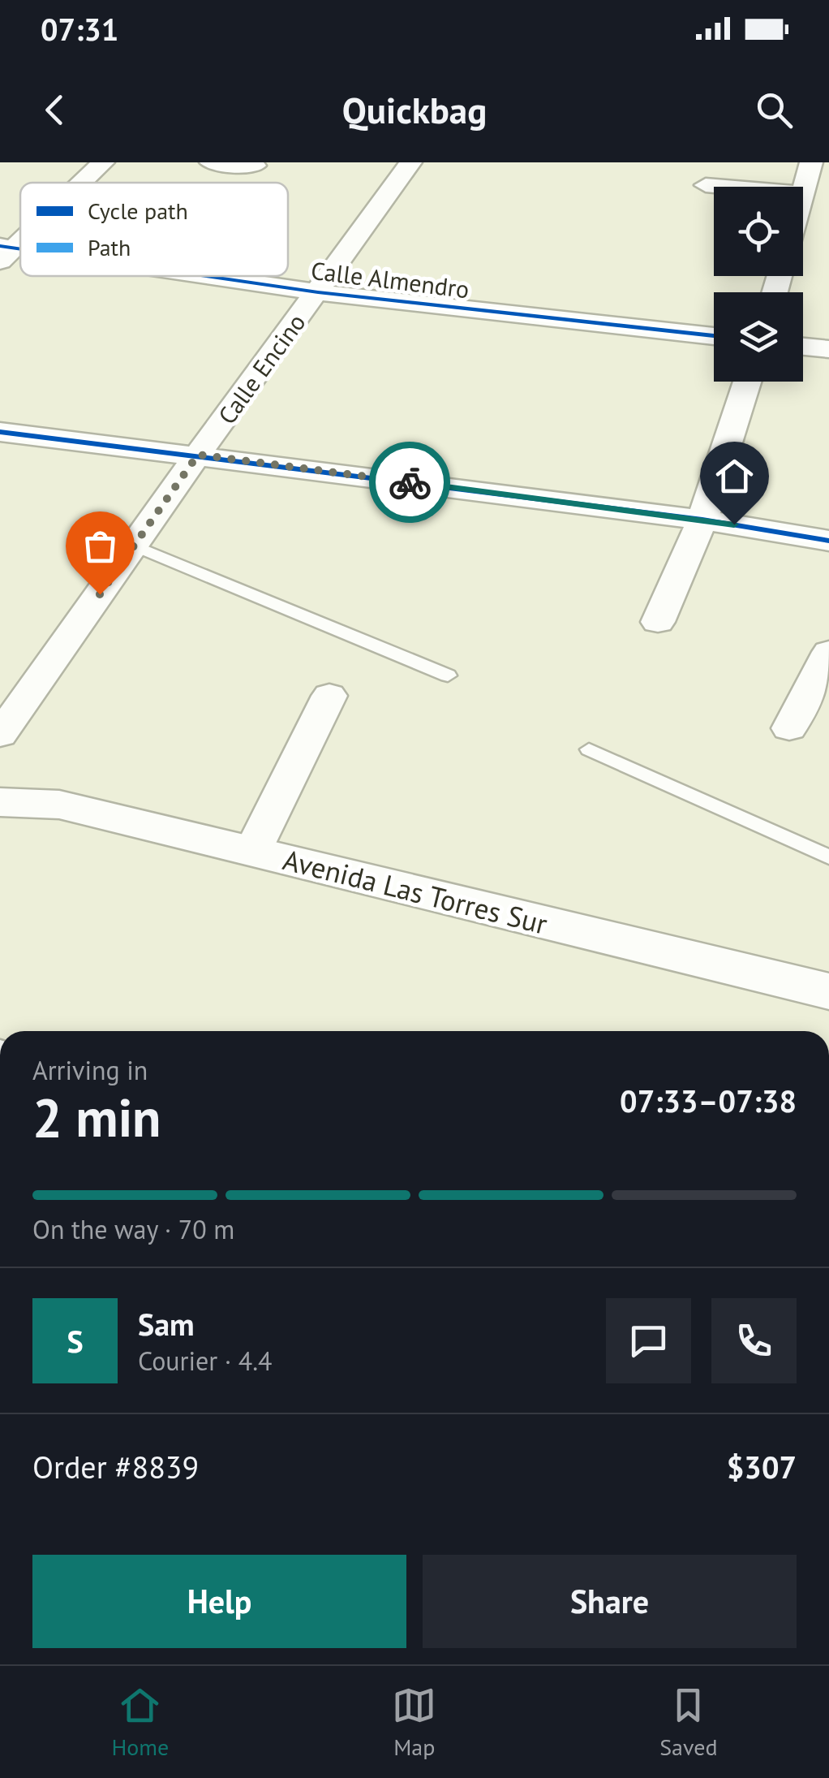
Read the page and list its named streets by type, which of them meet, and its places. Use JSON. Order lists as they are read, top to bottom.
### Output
{
  "streets": {
    "main road": ["Avenida Las Torres Sur"],
    "street": ["Calle Almendro", "Calle Encino"]
  },
  "crossings": [
    ["Calle Almendro", "Calle Encino"]
  ],
  "legend": ["Cycle path", "Path"],
  "page": {
    "status": "07:31",
    "header": "Quickbag",
    "heading": ["2 min", "Arriving in", "07:33–07:38"],
    "panel": [
      "Sam",
      "Courier · 4.4",
      "Order #8839",
      "$307"
    ],
    "bar": "On the way · 70 m",
    "round": "S",
    "buttons": ["Help", "Share"],
    "tabs": ["Home", "Map", "Saved"]
  }
}
